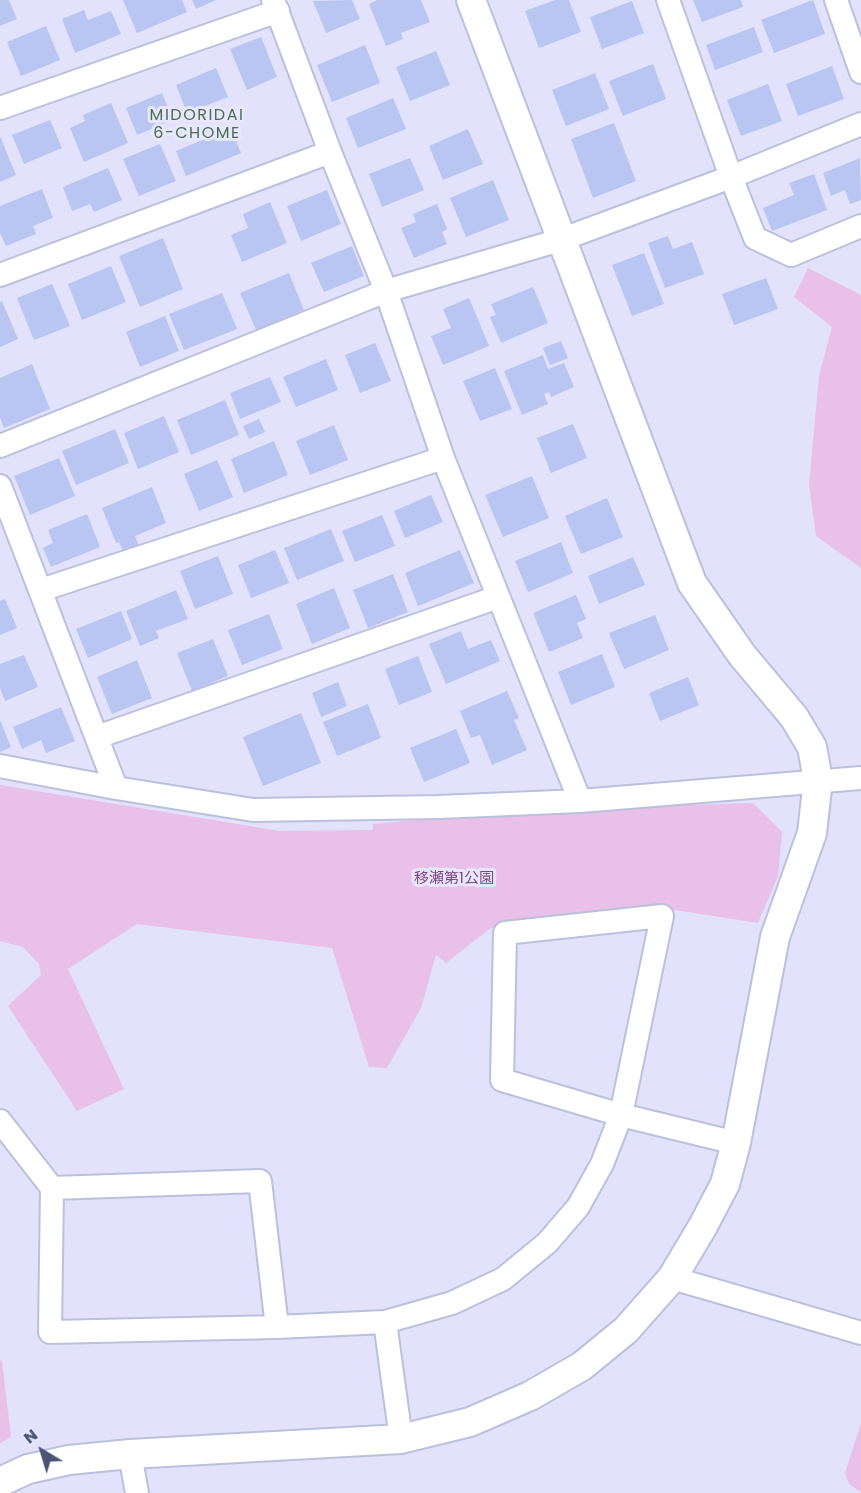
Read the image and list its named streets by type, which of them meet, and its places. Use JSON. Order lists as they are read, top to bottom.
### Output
{
  "districts": ["MIDORIDAI 6-CHOME"],
  "parks": ["移瀬第1公園"],
  "north": "top left"
}
